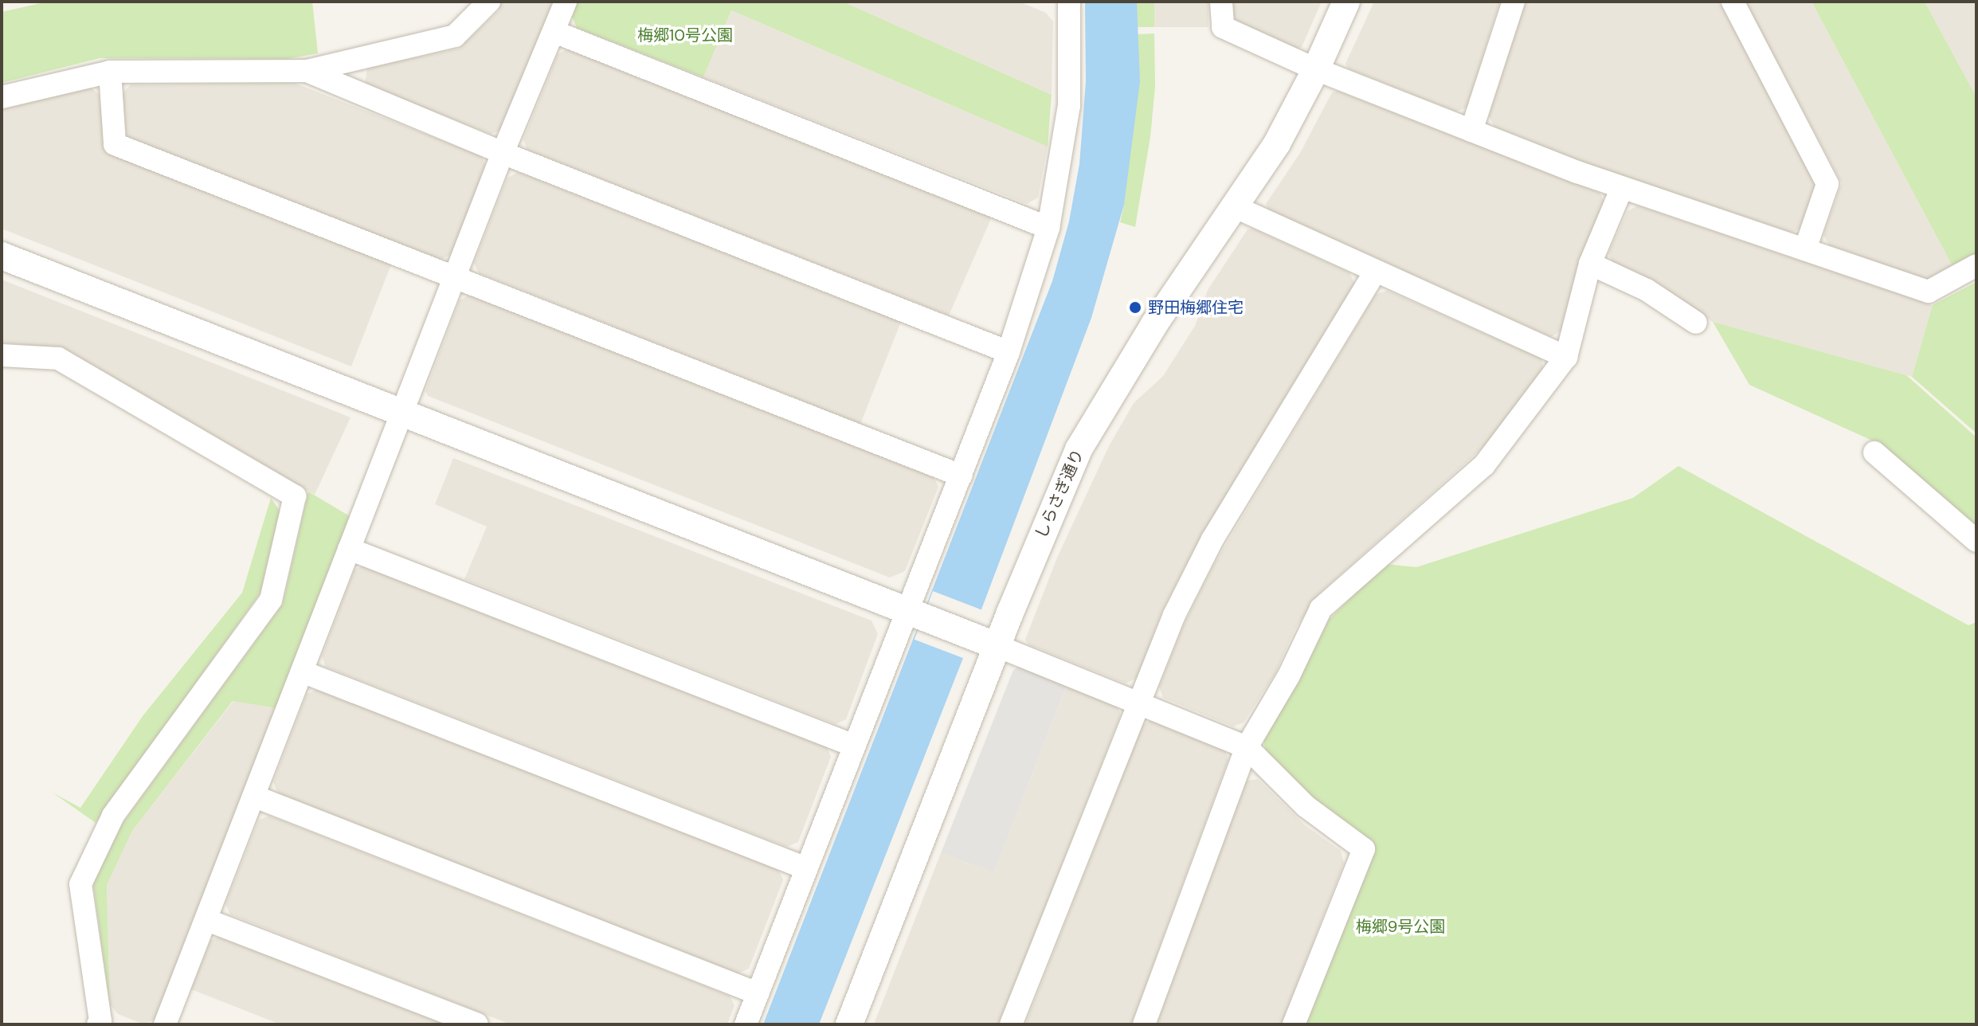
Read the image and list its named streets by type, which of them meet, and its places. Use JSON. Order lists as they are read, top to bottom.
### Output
{
  "streets": {
    "street": ["しらさぎ通り"]
  },
  "parks": ["梅郷10号公園", "梅郷9号公園"],
  "places": ["野田梅郷住宅"]
}
